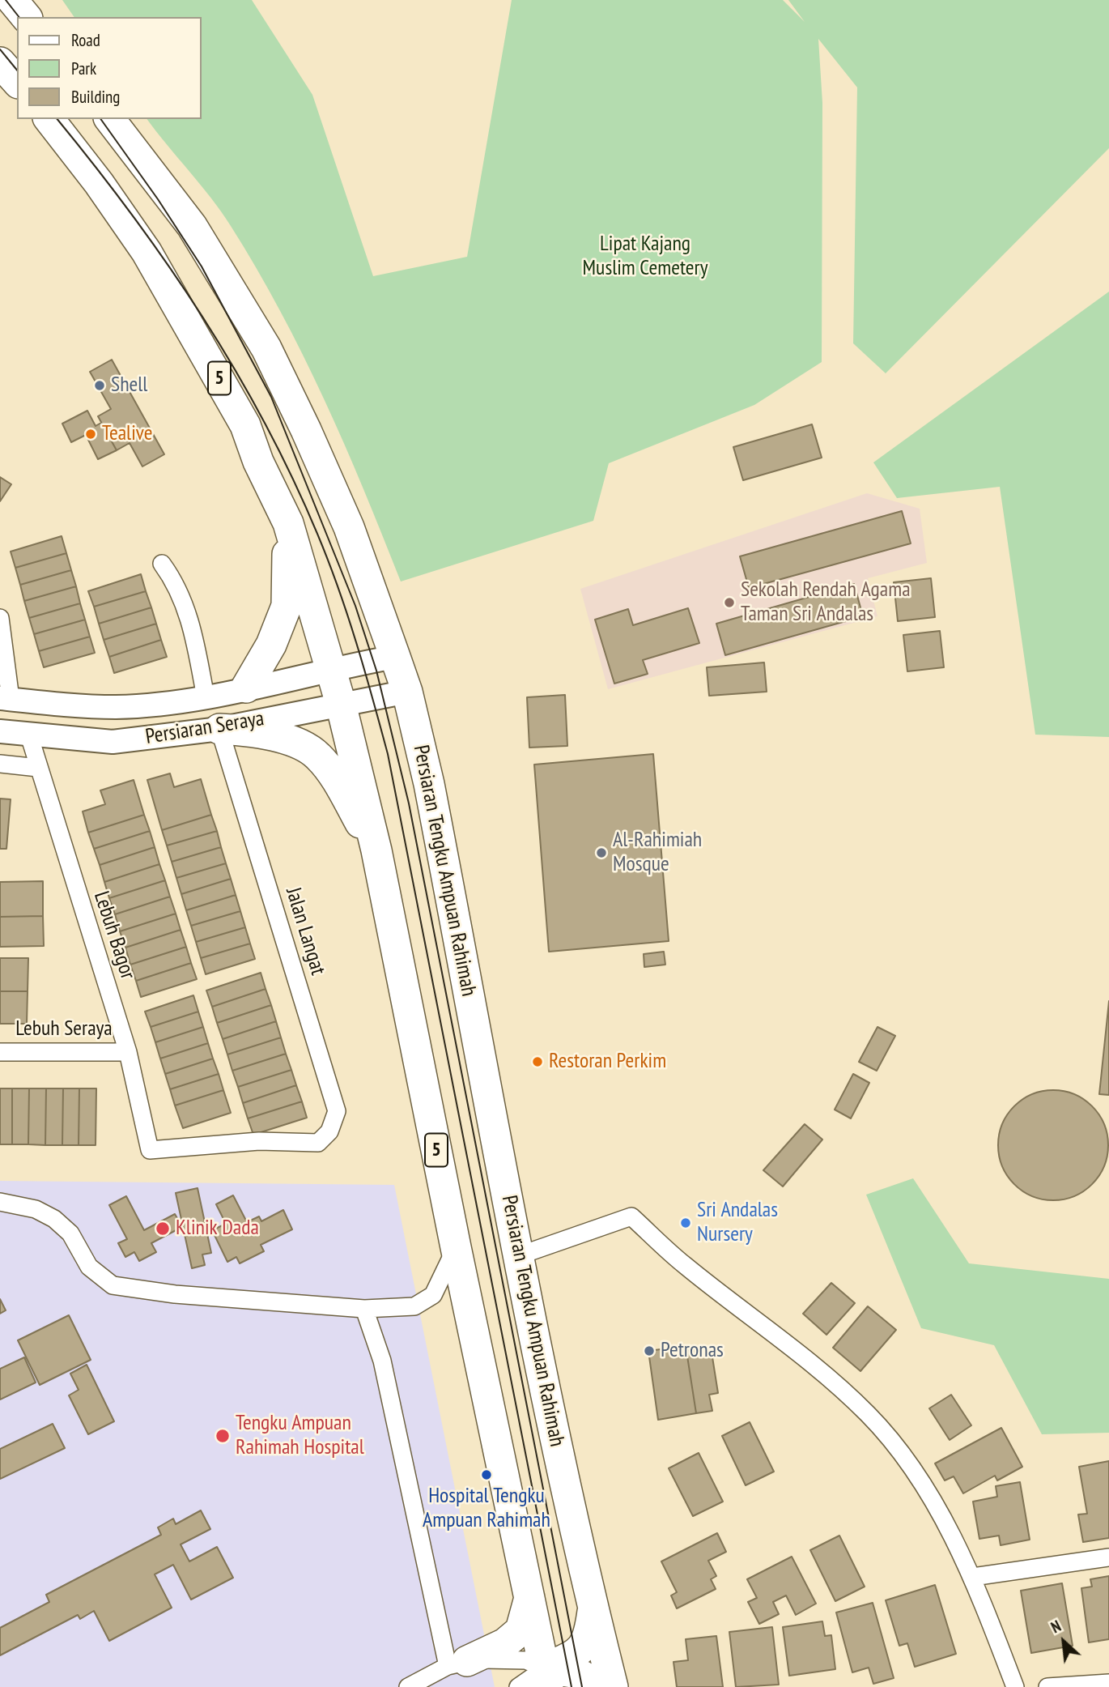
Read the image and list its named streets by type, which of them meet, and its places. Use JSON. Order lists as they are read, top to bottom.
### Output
{
  "streets": {
    "highway": ["5", "Persiaran Tengku Ampuan Rahimah"],
    "main road": ["Persiaran Seraya"],
    "street": ["Jalan Langat", "Lebuh Bagor", "Lebuh Seraya"]
  },
  "crossings": [
    ["5", "Persiaran Seraya"],
    ["Persiaran Seraya", "Persiaran Tengku Ampuan Rahimah"],
    ["Persiaran Seraya", "Jalan Langat"],
    ["Persiaran Seraya", "Lebuh Bagor"],
    ["Jalan Langat", "Lebuh Bagor"],
    ["Lebuh Bagor", "Lebuh Seraya"]
  ],
  "parks": ["Lipat Kajang Muslim Cemetery"],
  "places": [
    "Shell",
    "Tealive",
    "Sekolah Rendah Agama Taman Sri Andalas",
    "Al-Rahimiah Mosque",
    "Restoran Perkim",
    "Sri Andalas Nursery",
    "Klinik Dada",
    "Petronas",
    "Tengku Ampuan Rahimah Hospital",
    "Hospital Tengku Ampuan Rahimah"
  ],
  "legend": ["Road", "Park", "Building"],
  "north": "top left"
}
